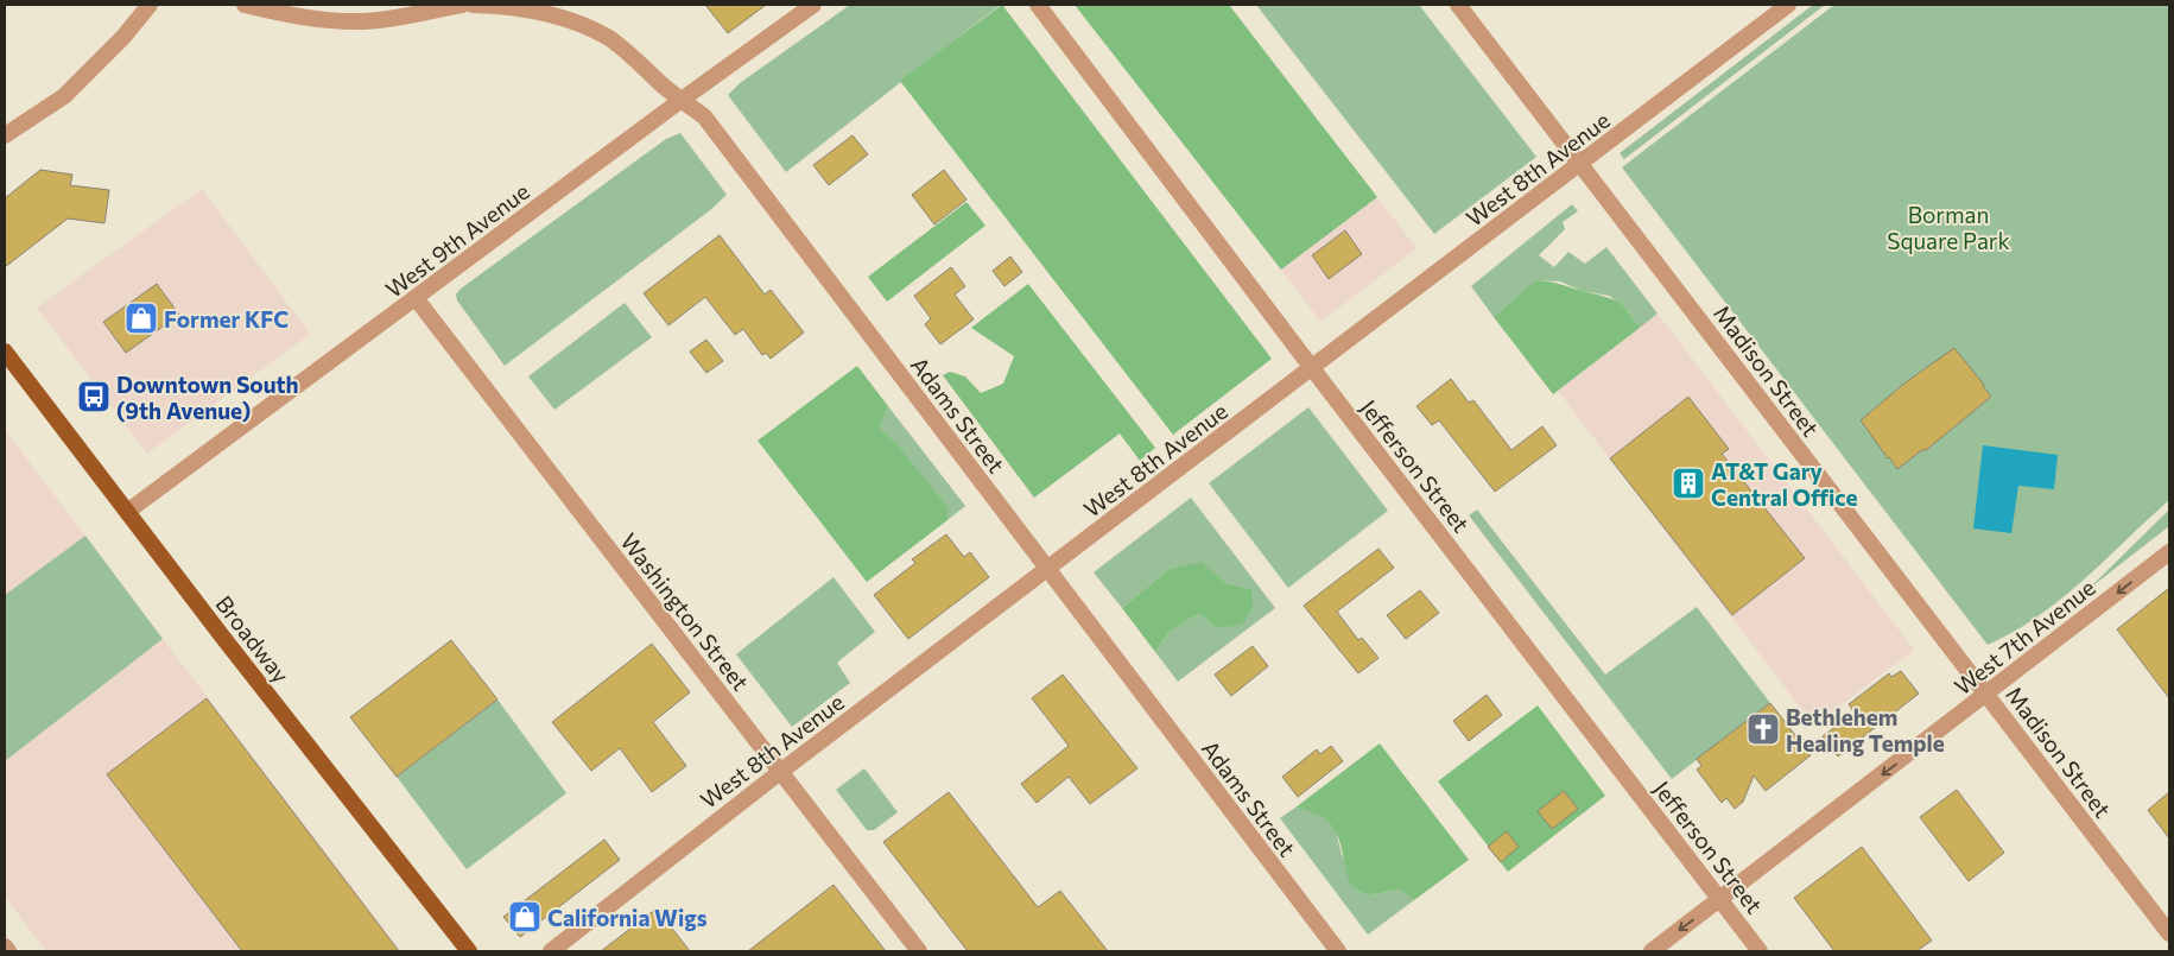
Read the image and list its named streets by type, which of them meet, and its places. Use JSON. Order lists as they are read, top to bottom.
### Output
{
  "streets": {
    "main road": ["Broadway"],
    "street": [
      "West 8th Avenue",
      "West 9th Avenue",
      "Madison Street",
      "Adams Street",
      "Jefferson Street",
      "Washington Street",
      "West 7th Avenue"
    ]
  },
  "crossings": [
    ["West 8th Avenue", "Madison Street"],
    ["West 8th Avenue", "Adams Street"],
    ["West 8th Avenue", "Jefferson Street"],
    ["West 8th Avenue", "Washington Street"],
    ["West 9th Avenue", "Adams Street"],
    ["West 9th Avenue", "Washington Street"],
    ["West 9th Avenue", "Broadway"],
    ["Madison Street", "West 7th Avenue"],
    ["Jefferson Street", "West 7th Avenue"]
  ],
  "one_way": ["West 7th Avenue"],
  "parks": ["Borman Square Park"],
  "places": {
    "shop": ["Former KFC", "California Wigs"],
    "bus stop": ["Downtown South (9th Avenue)"],
    "building": ["AT&T Gary Central Office"],
    "church": ["Bethlehem Healing Temple"]
  }
}
